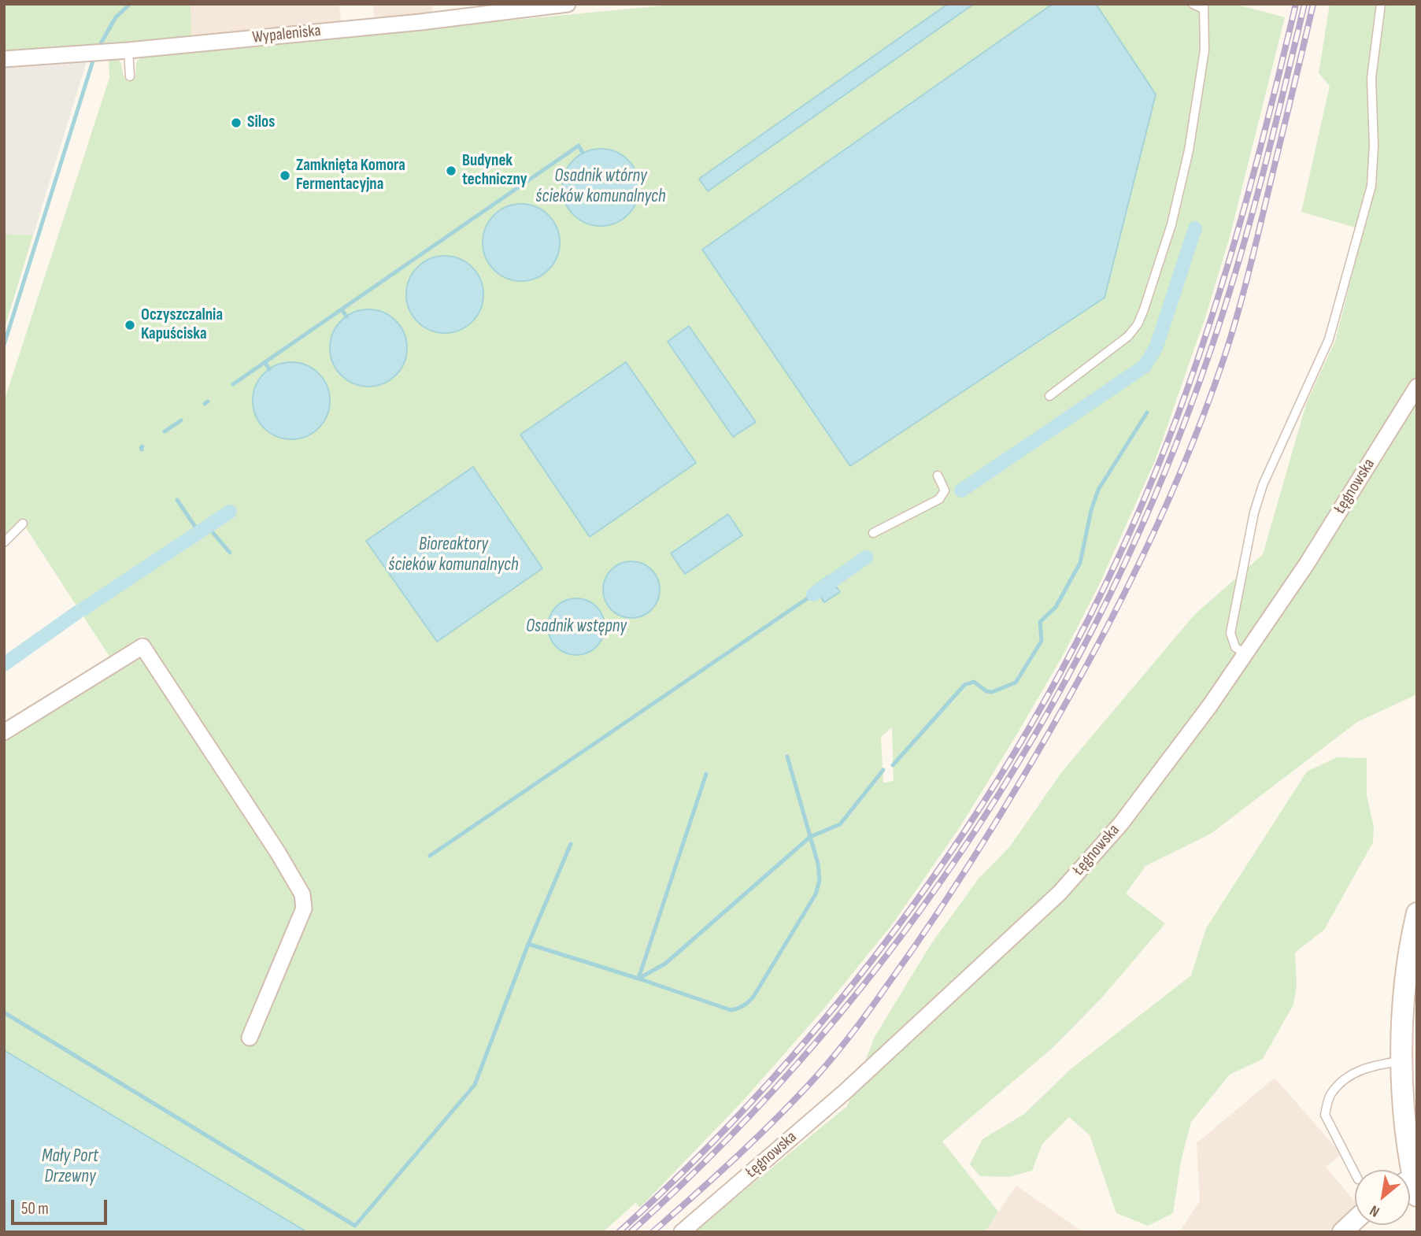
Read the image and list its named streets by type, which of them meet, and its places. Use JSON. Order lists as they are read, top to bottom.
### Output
{
  "streets": {
    "street": ["Wypaleniska", "Łęgnowska"]
  },
  "water": [
    "Osadnik wtórny ścieków komunalnych",
    "Bioreaktory ścieków komunalnych",
    "Osadnik wstępny",
    "Mały Port Drzewny"
  ],
  "places": [
    "Silos",
    "Budynek techniczny",
    "Zamknięta Komora Fermentacyjna",
    "Oczyszczalnia Kapuściska"
  ],
  "scale_bar": "50 m",
  "north": "bottom left"
}
